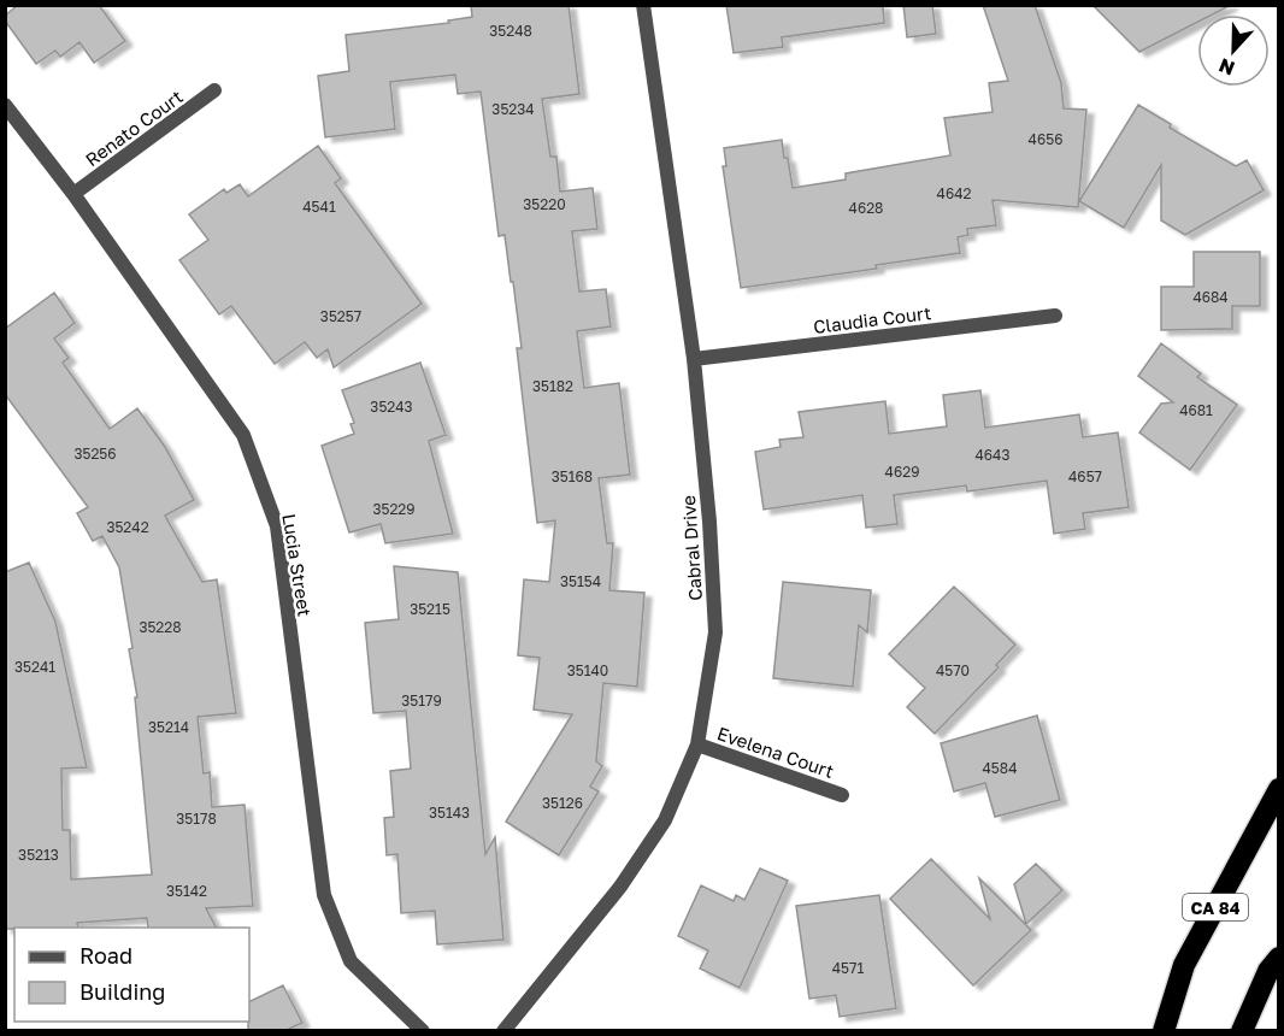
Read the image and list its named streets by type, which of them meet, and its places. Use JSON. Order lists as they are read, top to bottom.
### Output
{
  "streets": {
    "highway": ["CA 84"],
    "street": [
      "Renato Court",
      "Claudia Court",
      "Cabral Drive",
      "Lucia Street",
      "Evelena Court"
    ]
  },
  "crossings": [
    ["Renato Court", "Lucia Street"],
    ["Claudia Court", "Cabral Drive"],
    ["Cabral Drive", "Evelena Court"]
  ],
  "house_numbers": [
    "35248",
    "35234",
    "4656",
    "4642",
    "35220",
    "4541",
    "4628",
    "4684",
    "35257",
    "35182",
    "35243",
    "4681",
    "35256",
    "4643",
    "4629",
    "35168",
    "4657",
    "35229",
    "35242",
    "35154",
    "35215",
    "35228",
    "35241",
    "35140",
    "4570",
    "35179",
    "35214",
    "4584",
    "35126",
    "35143",
    "35178",
    "35213",
    "35142",
    "4571"
  ],
  "legend": ["Road", "Building"],
  "north": "bottom"
}
